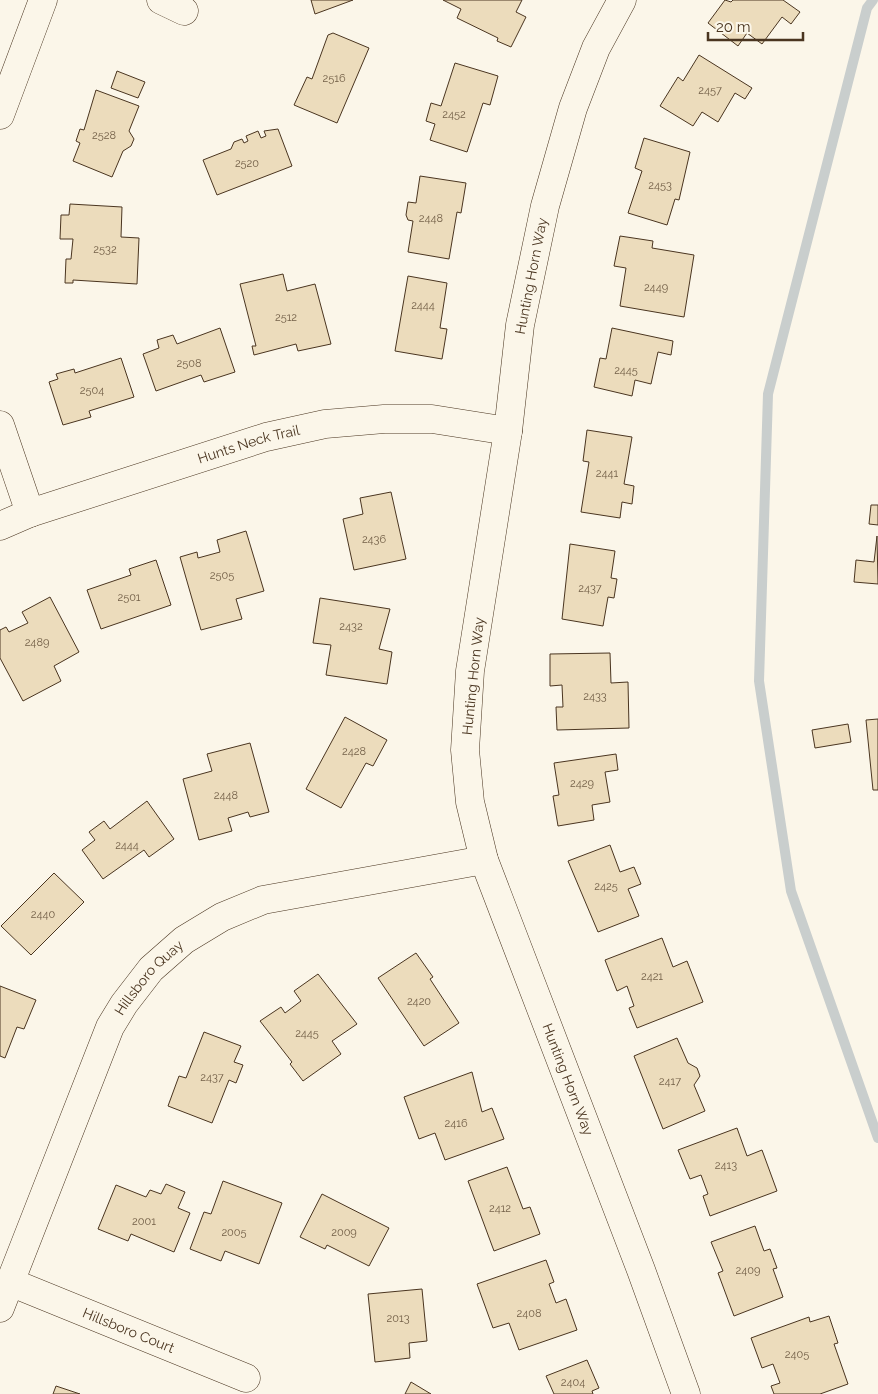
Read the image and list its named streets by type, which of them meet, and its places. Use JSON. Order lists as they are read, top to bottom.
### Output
{
  "streets": {
    "street": [
      "Hunting Horn Way",
      "Hunts Neck Trail",
      "Hillsboro Quay",
      "Hillsboro Court"
    ]
  },
  "crossings": [
    ["Hunting Horn Way", "Hunts Neck Trail"],
    ["Hunting Horn Way", "Hillsboro Quay"],
    ["Hillsboro Quay", "Hillsboro Court"]
  ],
  "house_numbers": [
    "2516",
    "2457",
    "2452",
    "2528",
    "2520",
    "2453",
    "2448",
    "2532",
    "2449",
    "2444",
    "2512",
    "2508",
    "2445",
    "2504",
    "2441",
    "2436",
    "2505",
    "2437",
    "2501",
    "2432",
    "2489",
    "2433",
    "2428",
    "2429",
    "2448",
    "2444",
    "2425",
    "2440",
    "2421",
    "2420",
    "2445",
    "2437",
    "2417",
    "2416",
    "2413",
    "2412",
    "2001",
    "2005",
    "2009",
    "2409",
    "2408",
    "2013",
    "2405",
    "2404"
  ],
  "scale_bar": "20 m"
}
